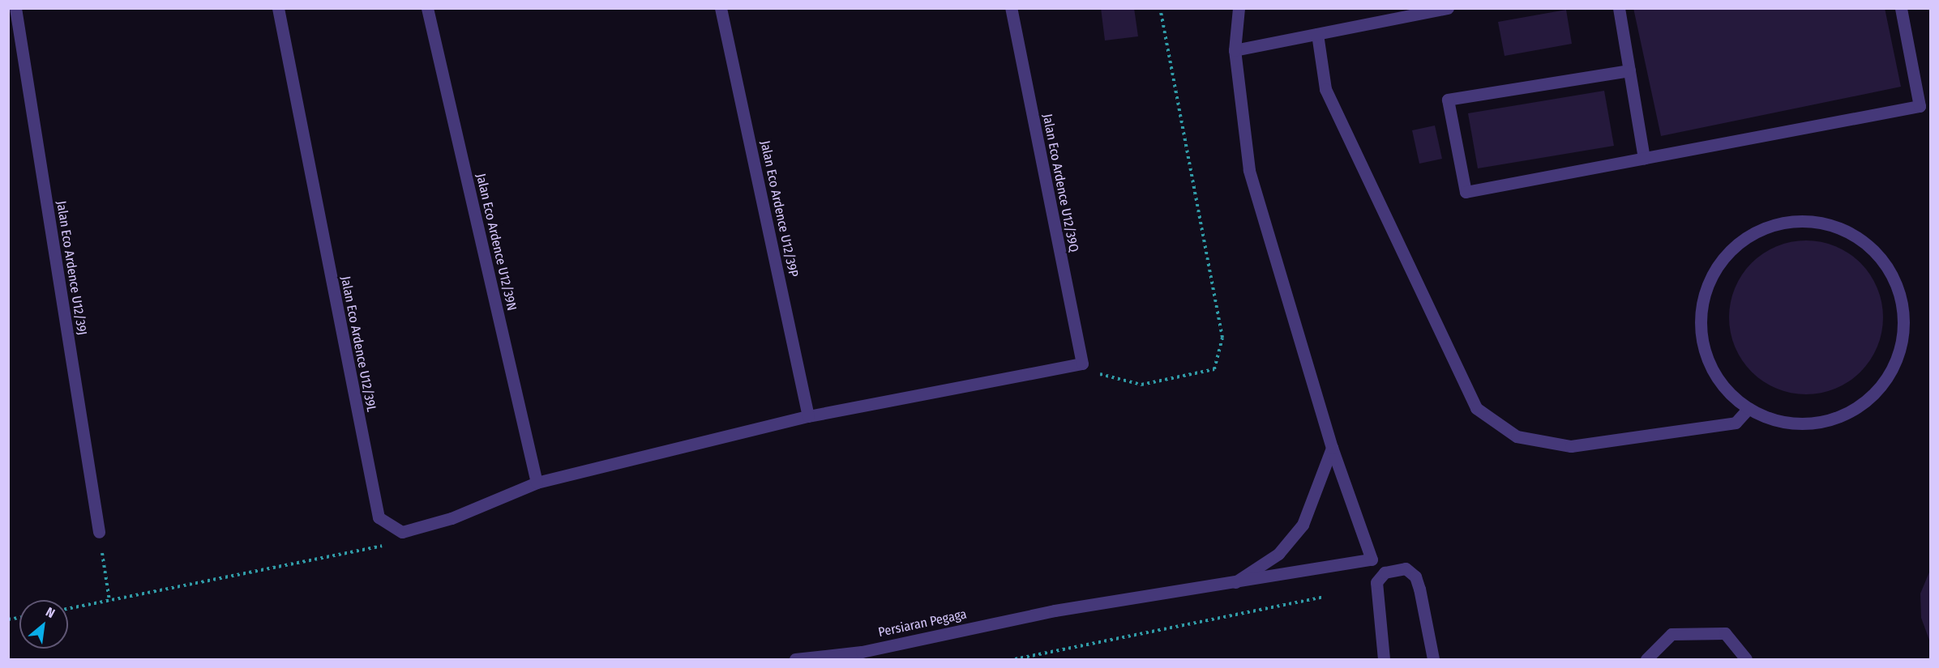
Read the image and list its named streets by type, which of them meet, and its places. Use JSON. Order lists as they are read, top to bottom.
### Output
{
  "streets": {
    "street": [
      "Jalan Eco Ardence U12/39Q",
      "Jalan Eco Ardence U12/39P",
      "Jalan Eco Ardence U12/39N",
      "Jalan Eco Ardence U12/39J",
      "Jalan Eco Ardence U12/39L",
      "Persiaran Pegaga"
    ]
  },
  "north": "top right"
}
